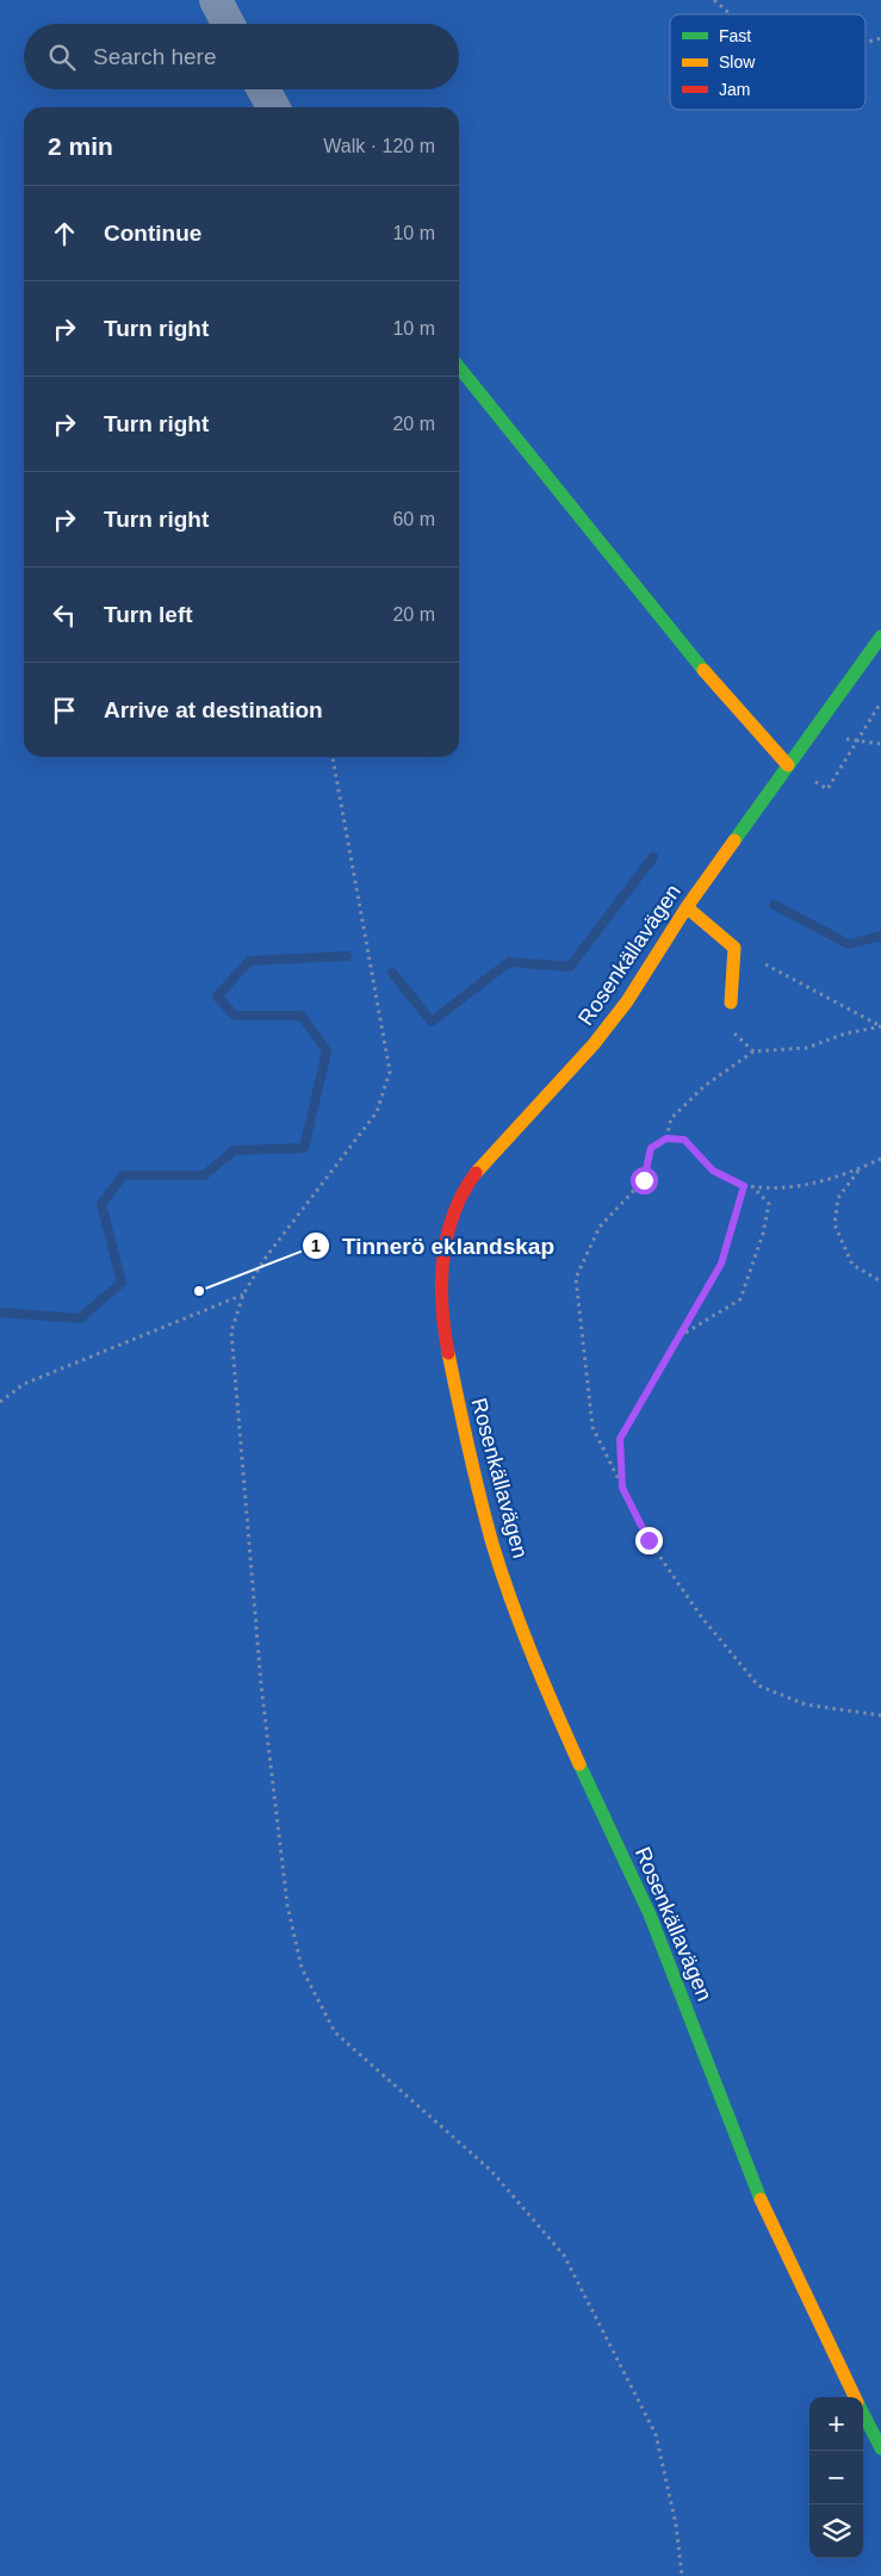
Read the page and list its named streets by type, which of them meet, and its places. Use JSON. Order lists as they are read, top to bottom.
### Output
{
  "streets": {
    "street": ["Rosenkällavägen"]
  },
  "places": ["Tinnerö eklandskap"],
  "legend": ["Fast", "Slow", "Jam"],
  "page": {
    "search": "Search here",
    "heading": ["2 min", "Walk · 120 m"],
    "list": [
      ["Continue", "10 m"],
      ["Turn right", "10 m"],
      ["Turn right", "20 m"],
      ["Turn right", "60 m"],
      ["Turn left", "20 m"],
      "Arrive at destination"
    ],
    "map_buttons": ["+", "−"]
  }
}
